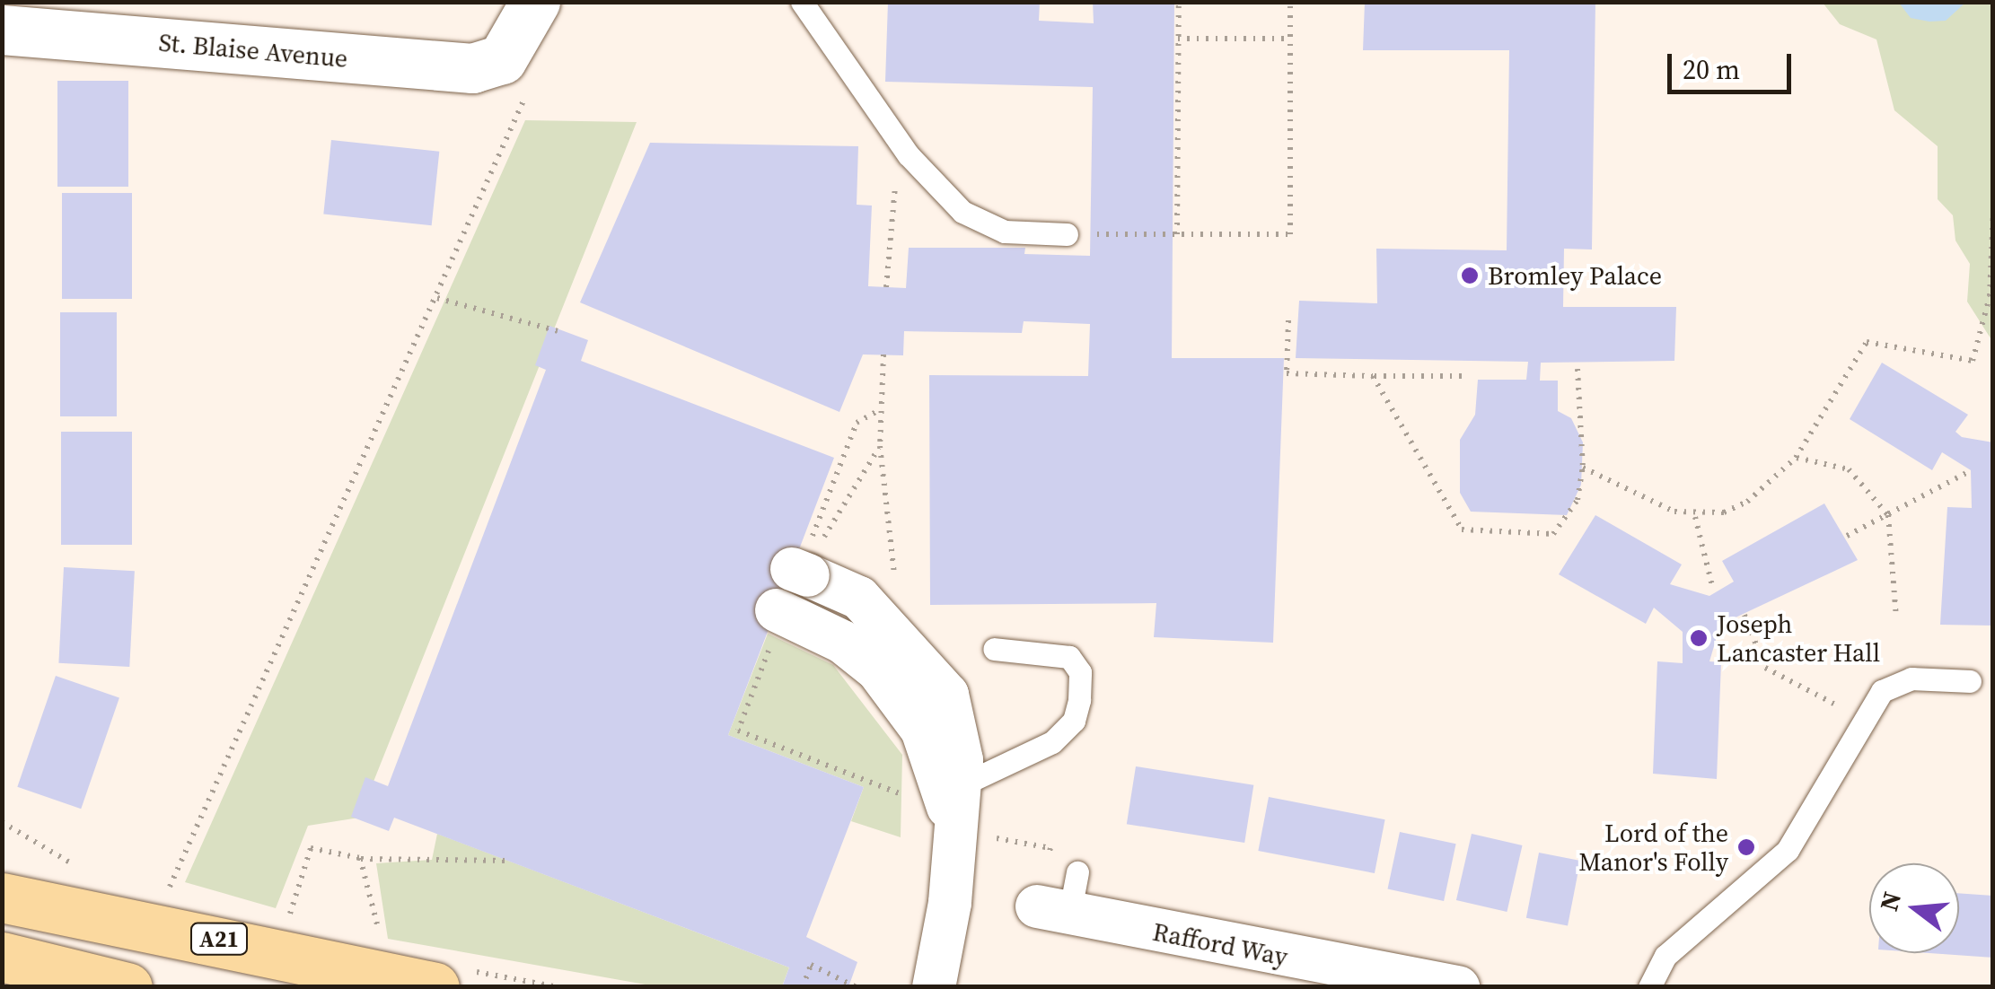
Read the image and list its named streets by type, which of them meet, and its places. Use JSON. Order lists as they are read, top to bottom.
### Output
{
  "streets": {
    "main road": ["A21"],
    "street": ["St. Blaise Avenue", "Rafford Way"]
  },
  "places": ["Bromley Palace", "Joseph Lancaster Hall", "Lord of the Manor's Folly"],
  "scale_bar": "20 m",
  "north": "left"
}
